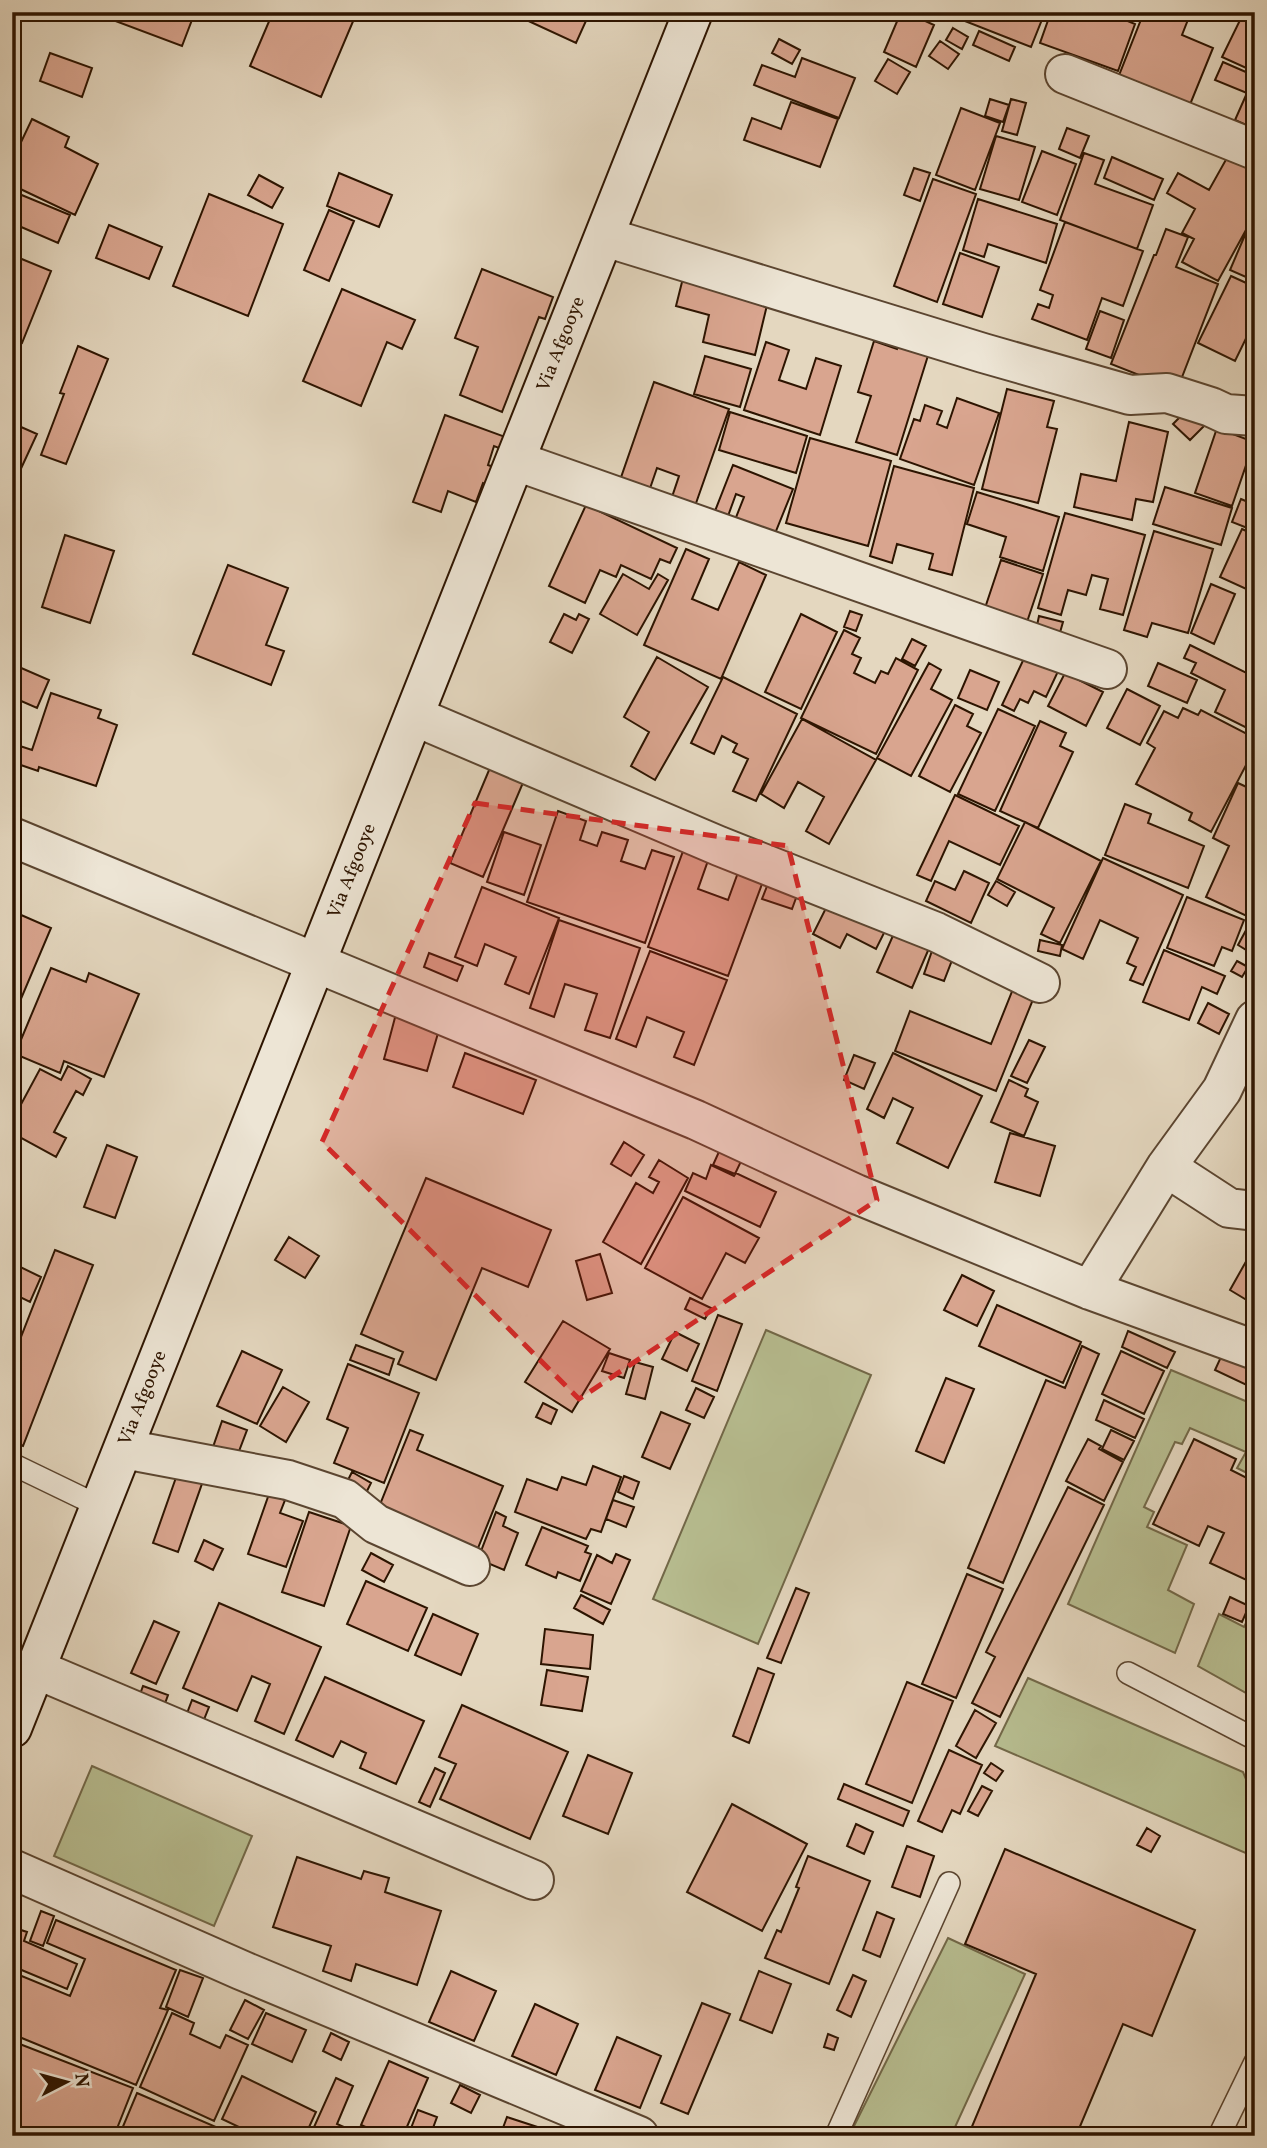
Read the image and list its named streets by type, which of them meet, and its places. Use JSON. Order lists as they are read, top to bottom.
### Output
{
  "streets": {
    "street": ["Via Afgooye"]
  },
  "north": "right"
}
